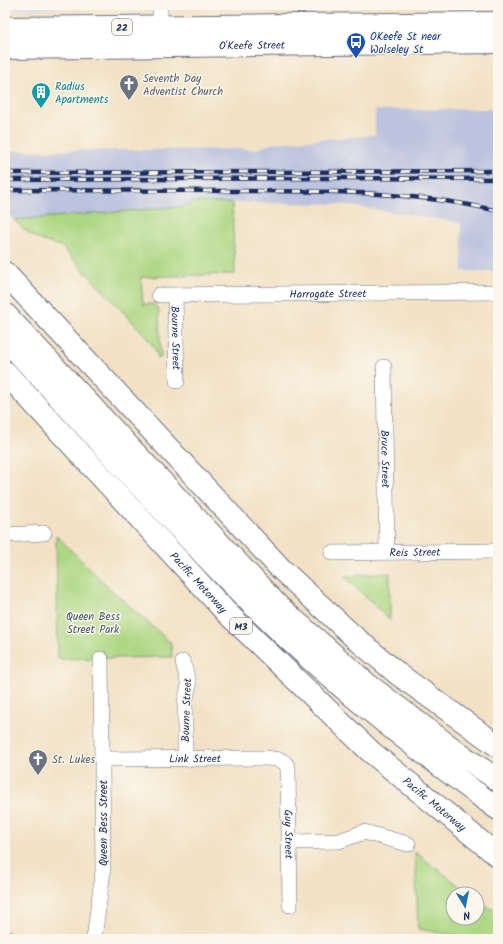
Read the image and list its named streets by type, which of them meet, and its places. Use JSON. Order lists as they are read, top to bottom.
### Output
{
  "streets": {
    "highway": [
      "22",
      "O'Keefe Street",
      "Pacific Motorway",
      "M3"
    ],
    "street": [
      "Harrogate Street",
      "Bourne Street",
      "Bruce Street",
      "Reis Street",
      "Link Street",
      "Queen Bess Street",
      "Guy Street"
    ]
  },
  "crossings": [
    ["Harrogate Street", "Bourne Street"],
    ["Bourne Street", "Link Street"],
    ["Bruce Street", "Reis Street"],
    ["Link Street", "Queen Bess Street"],
    ["Link Street", "Guy Street"]
  ],
  "parks": ["Queen Bess Street Park"],
  "places": {
    "bus stop": ["OKeefe St near Wolseley St"],
    "church": ["Seventh Day Adventist Church", "St. Lukes"],
    "building": ["Radius Apartments"]
  },
  "north": "bottom"
}
